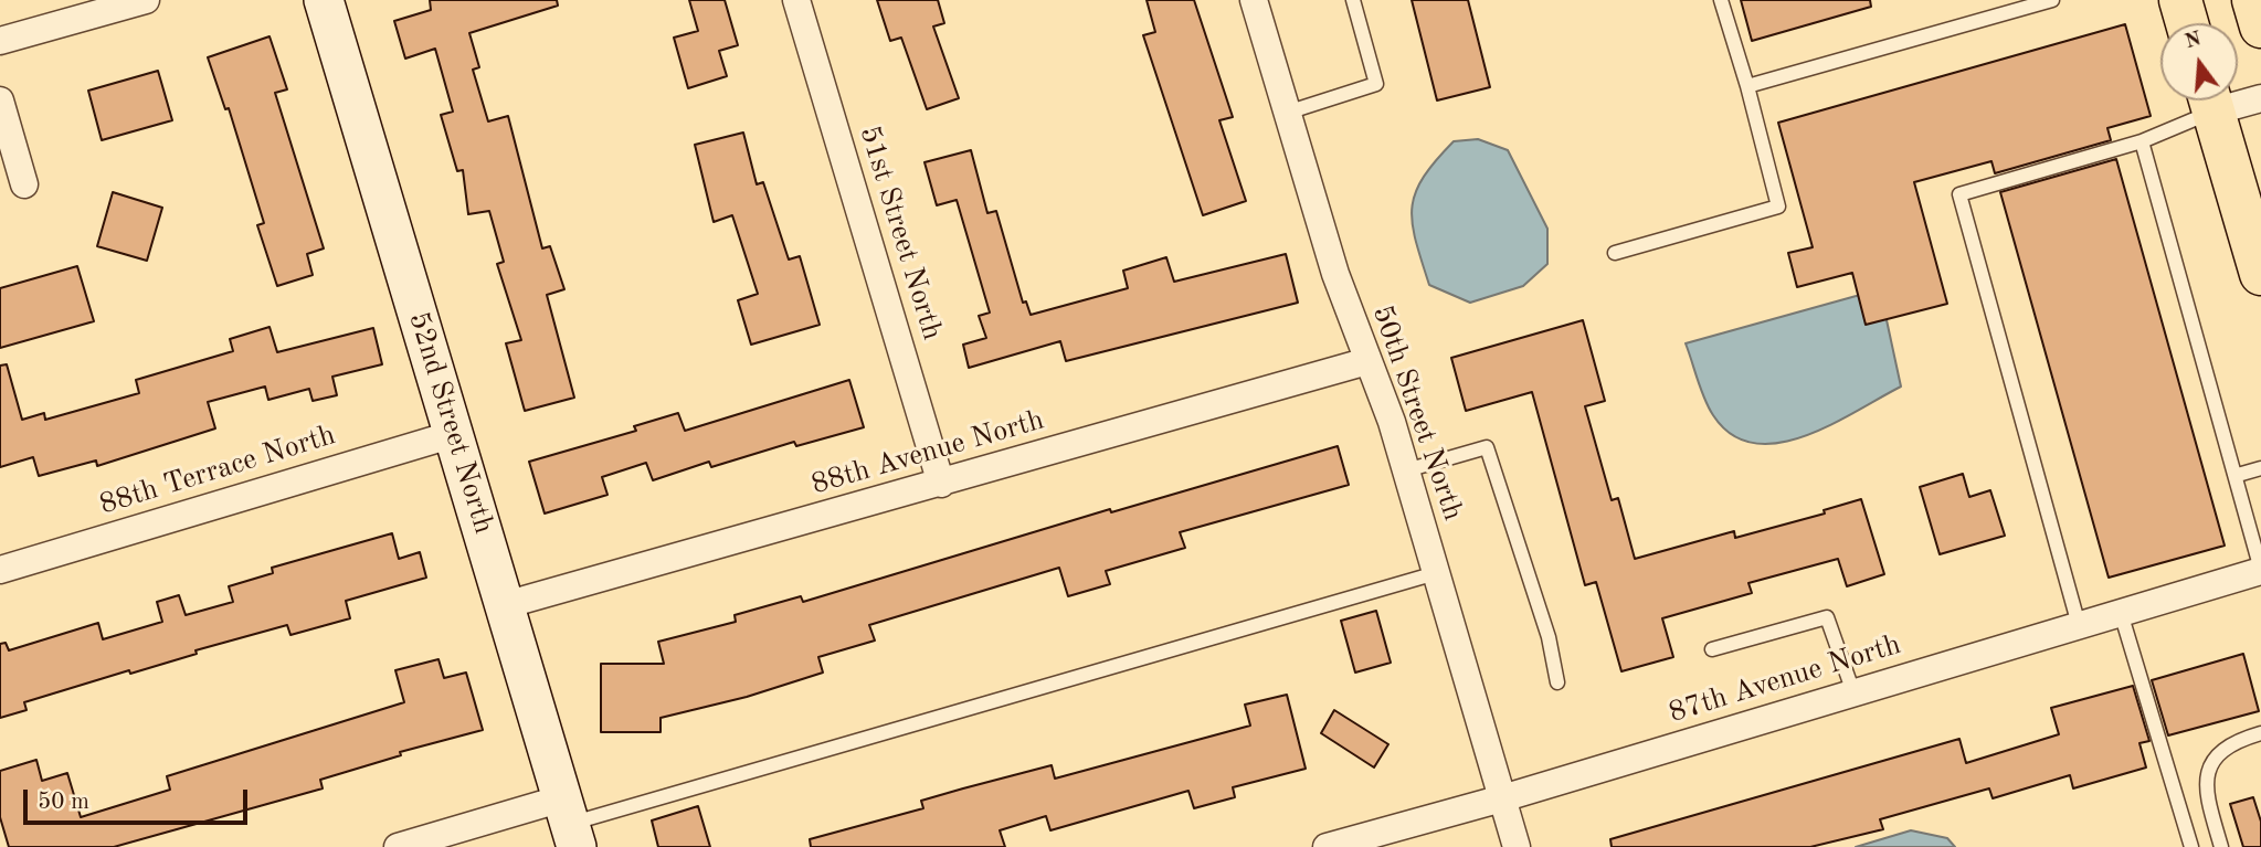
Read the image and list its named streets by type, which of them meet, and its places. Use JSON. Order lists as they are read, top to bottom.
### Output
{
  "streets": {
    "street": [
      "51st Street North",
      "50th Street North",
      "52nd Street North",
      "88th Avenue North",
      "88th Terrace North",
      "87th Avenue North"
    ]
  },
  "crossings": [
    ["51st Street North", "88th Avenue North"],
    ["50th Street North", "88th Avenue North"],
    ["50th Street North", "87th Avenue North"],
    ["52nd Street North", "88th Avenue North"],
    ["52nd Street North", "88th Terrace North"]
  ],
  "scale_bar": "50 m",
  "north": "top"
}
